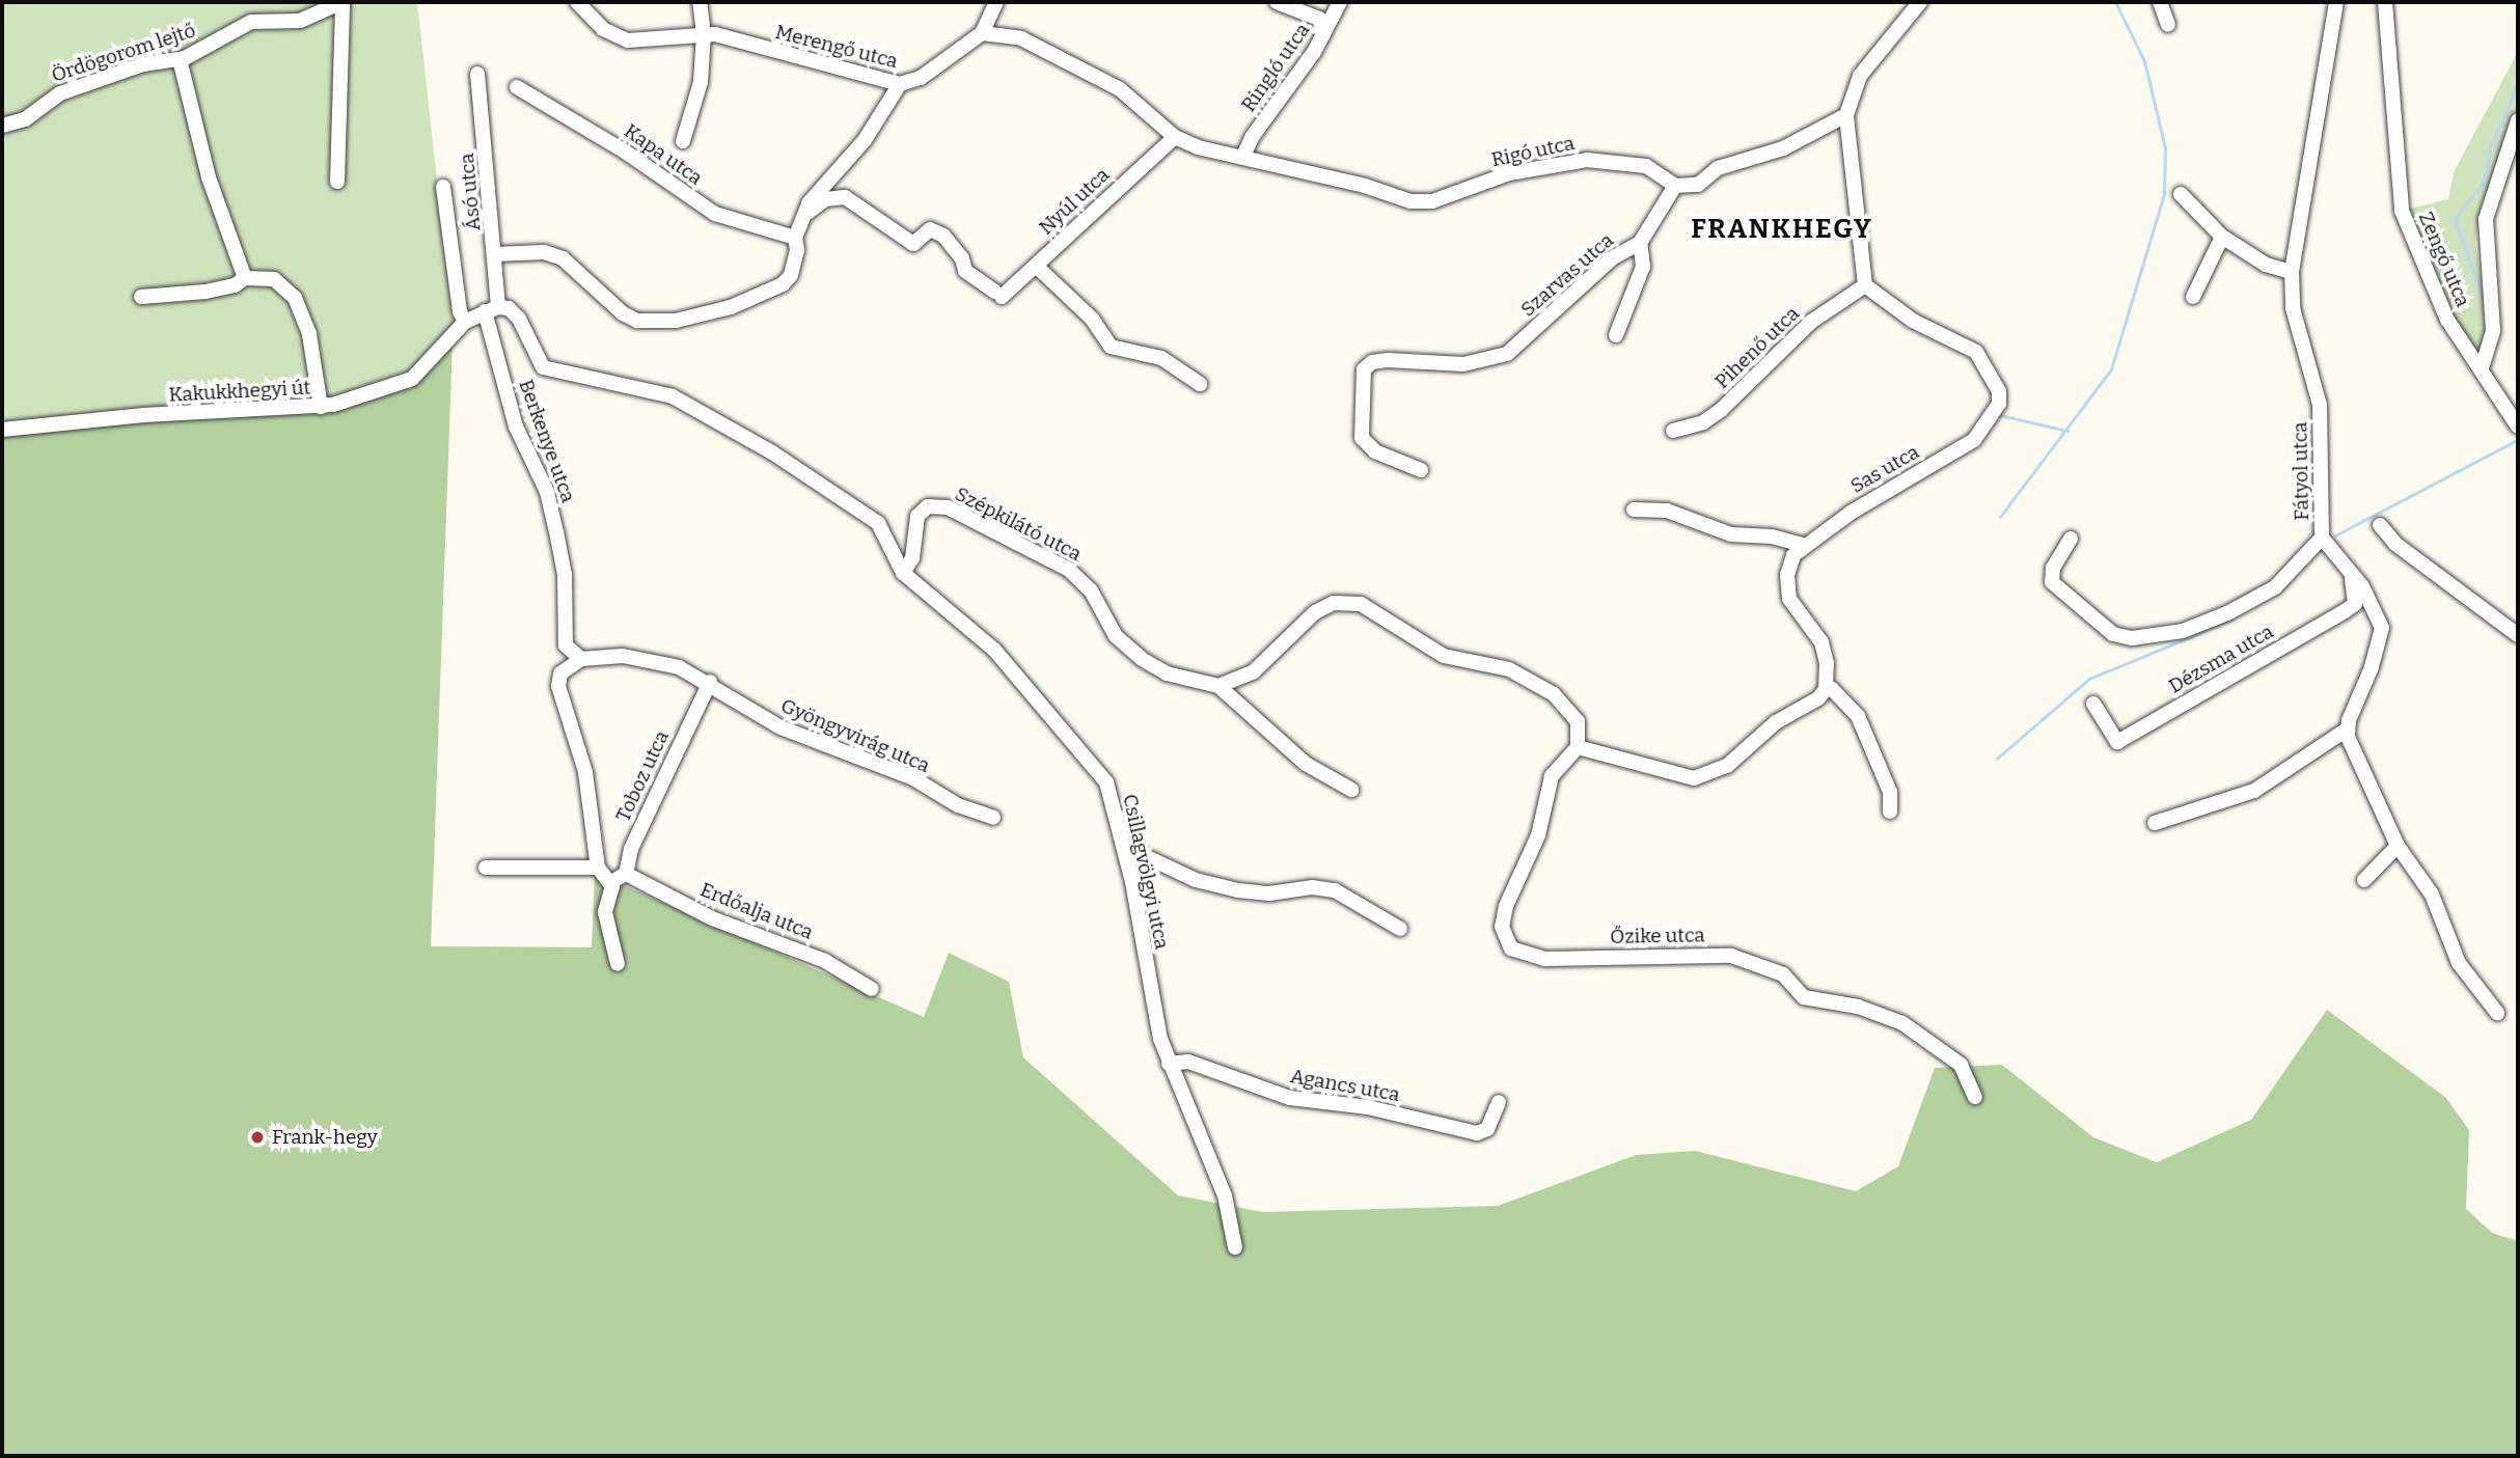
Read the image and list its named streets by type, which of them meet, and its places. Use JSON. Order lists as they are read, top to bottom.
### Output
{
  "streets": {
    "street": [
      "Merengő utca",
      "Ördögorom lejtő",
      "Ringló utca",
      "Rigó utca",
      "Kapa utca",
      "Ásó utca",
      "Nyúl utca",
      "Zengő utca",
      "Szarvas utca",
      "Pihenő utca",
      "Kakukkhegyi út",
      "Berkenye utca",
      "Sas utca",
      "Fátyol utca",
      "Szépkilátó utca",
      "Dézsma utca",
      "Gyöngyvirág utca",
      "Toboz utca",
      "Csillagvölgyi utca",
      "Erdőalja utca",
      "Őzike utca",
      "Agancs utca"
    ]
  },
  "crossings": [
    ["Ringló utca", "Rigó utca"],
    ["Rigó utca", "Szarvas utca"],
    ["Ásó utca", "Berkenye utca"],
    ["Pihenő utca", "Sas utca"],
    ["Berkenye utca", "Gyöngyvirág utca"],
    ["Fátyol utca", "Dézsma utca"],
    ["Szépkilátó utca", "Csillagvölgyi utca"],
    ["Gyöngyvirág utca", "Toboz utca"],
    ["Toboz utca", "Erdőalja utca"],
    ["Csillagvölgyi utca", "Agancs utca"]
  ],
  "districts": ["FRANKHEGY"],
  "places": ["Frank-hegy"]
}
